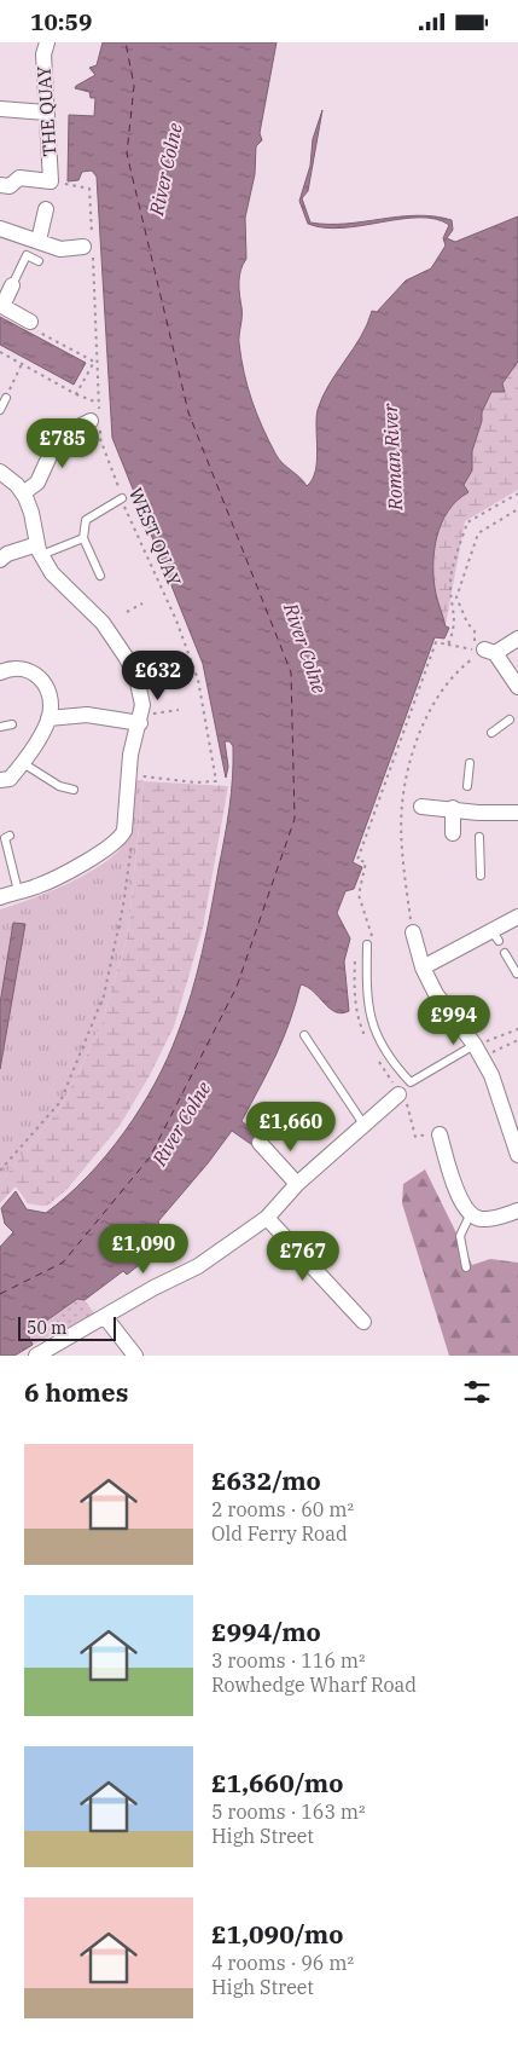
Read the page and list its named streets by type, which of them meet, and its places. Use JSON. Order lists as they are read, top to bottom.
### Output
{
  "streets": {
    "street": ["THE QUAY"],
    "path": ["WEST QUAY"]
  },
  "crossings": [
    ["THE QUAY", "WEST QUAY"]
  ],
  "water": ["River Colne", "Roman River"],
  "scale_bar": "50 m",
  "page": {
    "status": "10:59",
    "price": [
      "£785",
      "£632",
      "£994",
      "£1,660",
      "£1,090",
      "£767"
    ],
    "scale": "50 m",
    "heading": "6 homes",
    "list": [
      {
        "name": "£632/mo",
        "note": "2 rooms · 60 m² · Old Ferry Road"
      },
      {
        "name": "£994/mo",
        "note": "3 rooms · 116 m² · Rowhedge Wharf Road"
      },
      {
        "name": "£1,660/mo",
        "note": "5 rooms · 163 m² · High Street"
      },
      {
        "name": "£1,090/mo",
        "note": "4 rooms · 96 m² · High Street"
      }
    ]
  }
}
